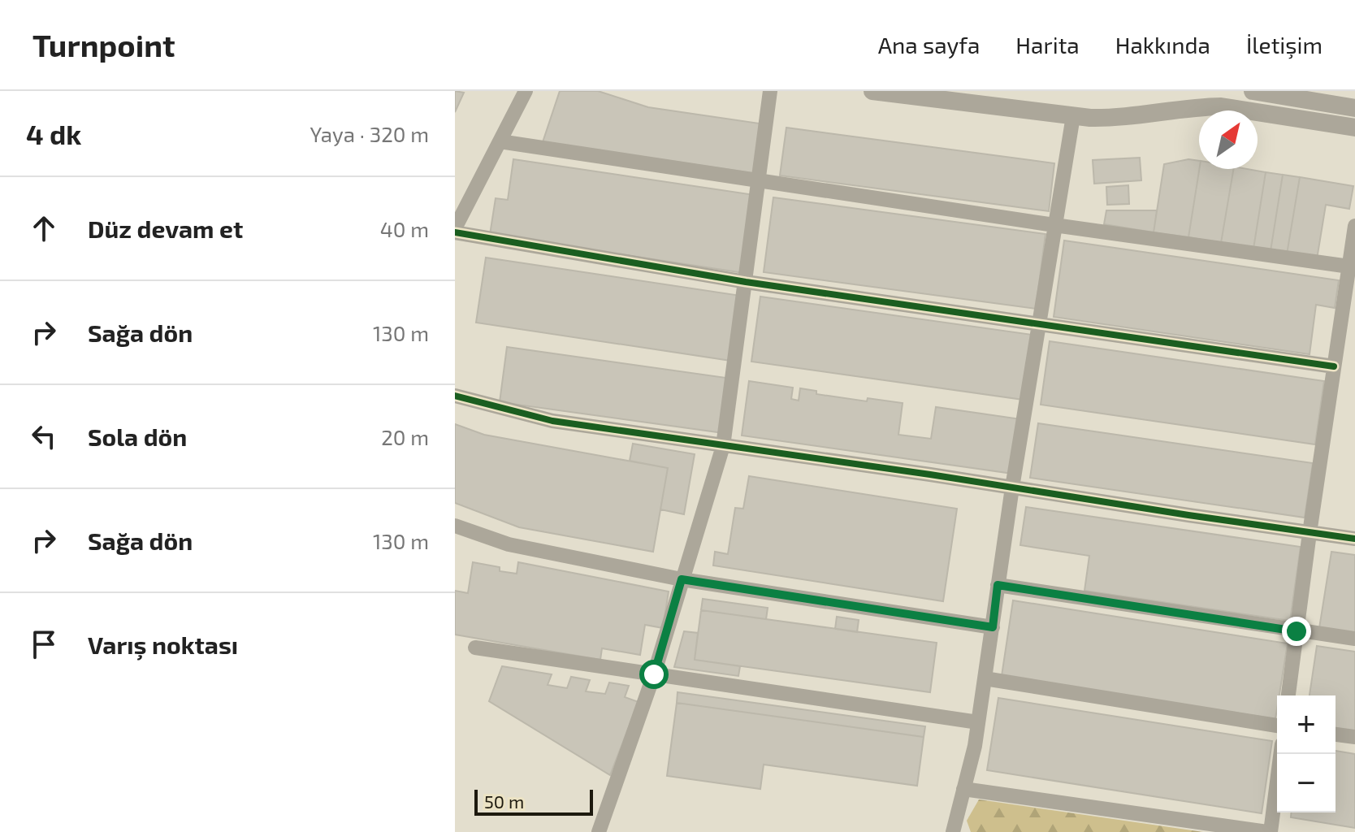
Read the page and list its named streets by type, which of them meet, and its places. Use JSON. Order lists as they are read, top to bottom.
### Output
{
  "scale_bar": "50 m",
  "north": "top right",
  "page": {
    "header": "Turnpoint",
    "nav": [
      "Ana sayfa",
      "Harita",
      "Hakkında",
      "İletişim"
    ],
    "heading": ["4 dk", "Yaya · 320 m"],
    "list": [
      ["Düz devam et", "40 m"],
      ["Sağa dön", "130 m"],
      ["Sola dön", "20 m"],
      ["Sağa dön", "130 m"],
      "Varış noktası"
    ],
    "map_buttons": ["+", "−"],
    "scale": "50 m"
  }
}
